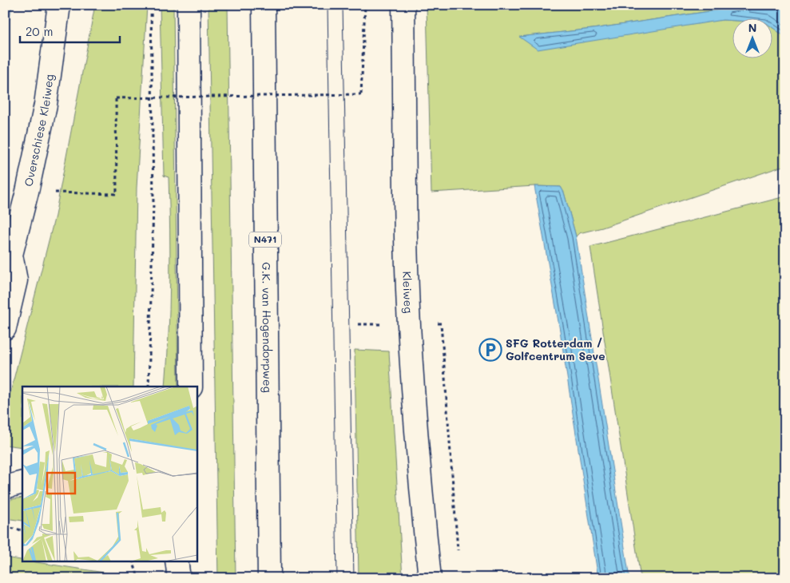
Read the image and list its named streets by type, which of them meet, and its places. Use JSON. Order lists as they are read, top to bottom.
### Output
{
  "streets": {
    "main road": [
      "Overschiese Kleiweg",
      "N471",
      "Kleiweg",
      "G.K. van Hogendorpweg"
    ]
  },
  "places": {
    "parking": ["SFG Rotterdam / Golfcentrum Seve"]
  },
  "scale_bar": "20 m",
  "north": "top"
}
